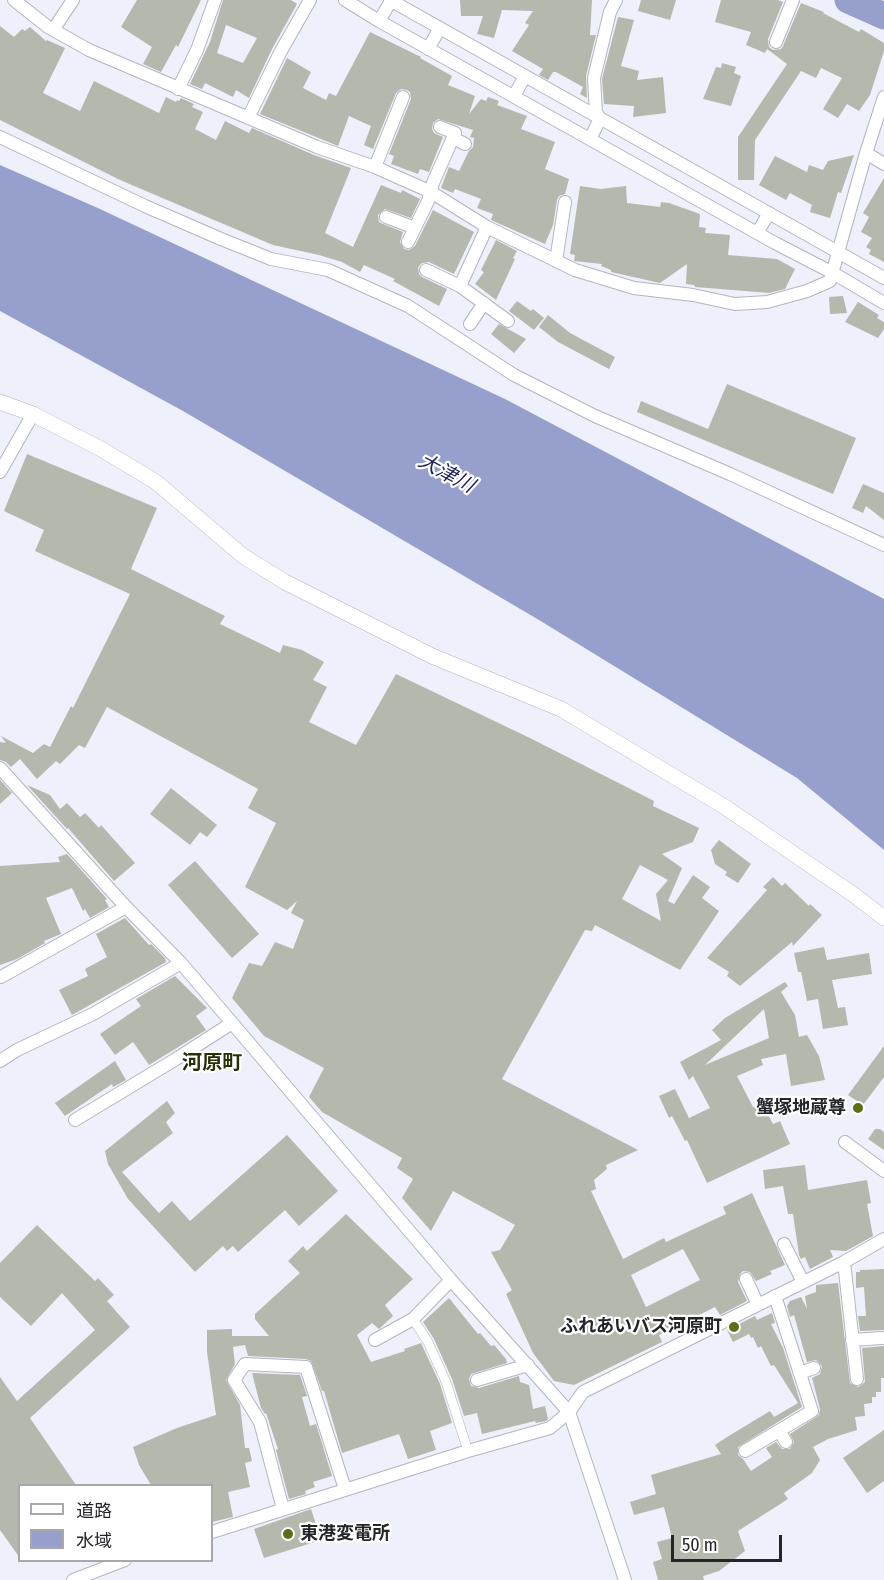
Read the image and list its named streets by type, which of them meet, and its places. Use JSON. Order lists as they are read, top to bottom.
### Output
{
  "districts": ["河原町"],
  "water": ["大津川"],
  "places": ["蟹塚地蔵尊", "ふれあいバス河原町", "東港変電所"],
  "legend": ["道路", "水域"],
  "scale_bar": "50 m"
}
